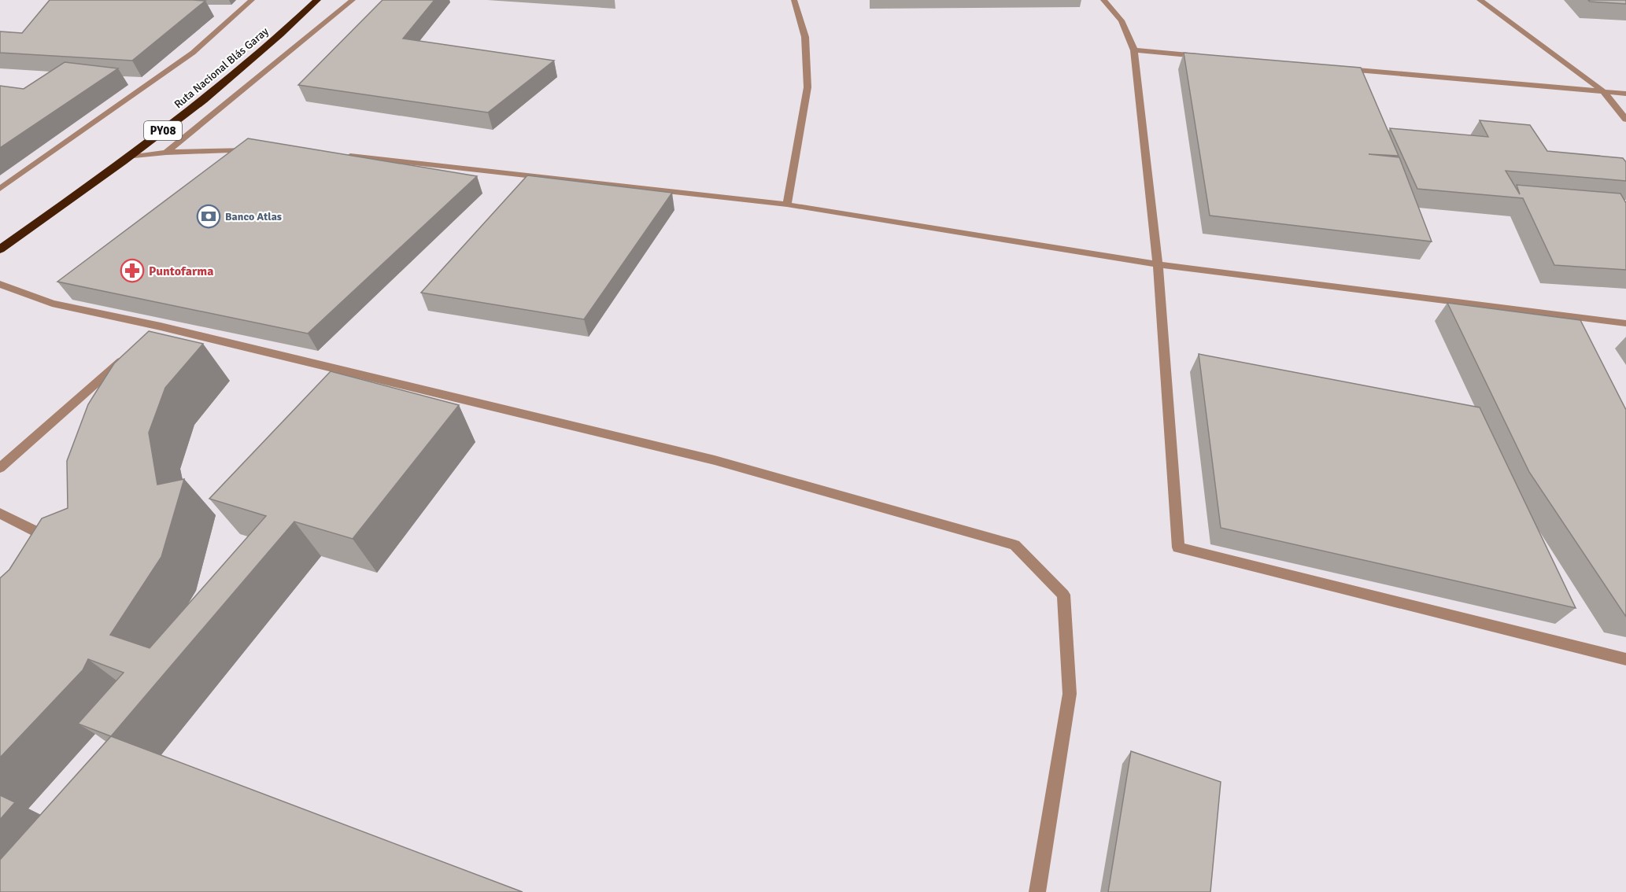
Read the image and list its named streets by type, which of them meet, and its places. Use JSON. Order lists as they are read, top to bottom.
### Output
{
  "streets": {
    "highway": ["Ruta Nacional Blás Garay", "PY08"]
  },
  "places": {
    "bank": ["Banco Atlas"],
    "pharmacy": ["Puntofarma"]
  }
}
